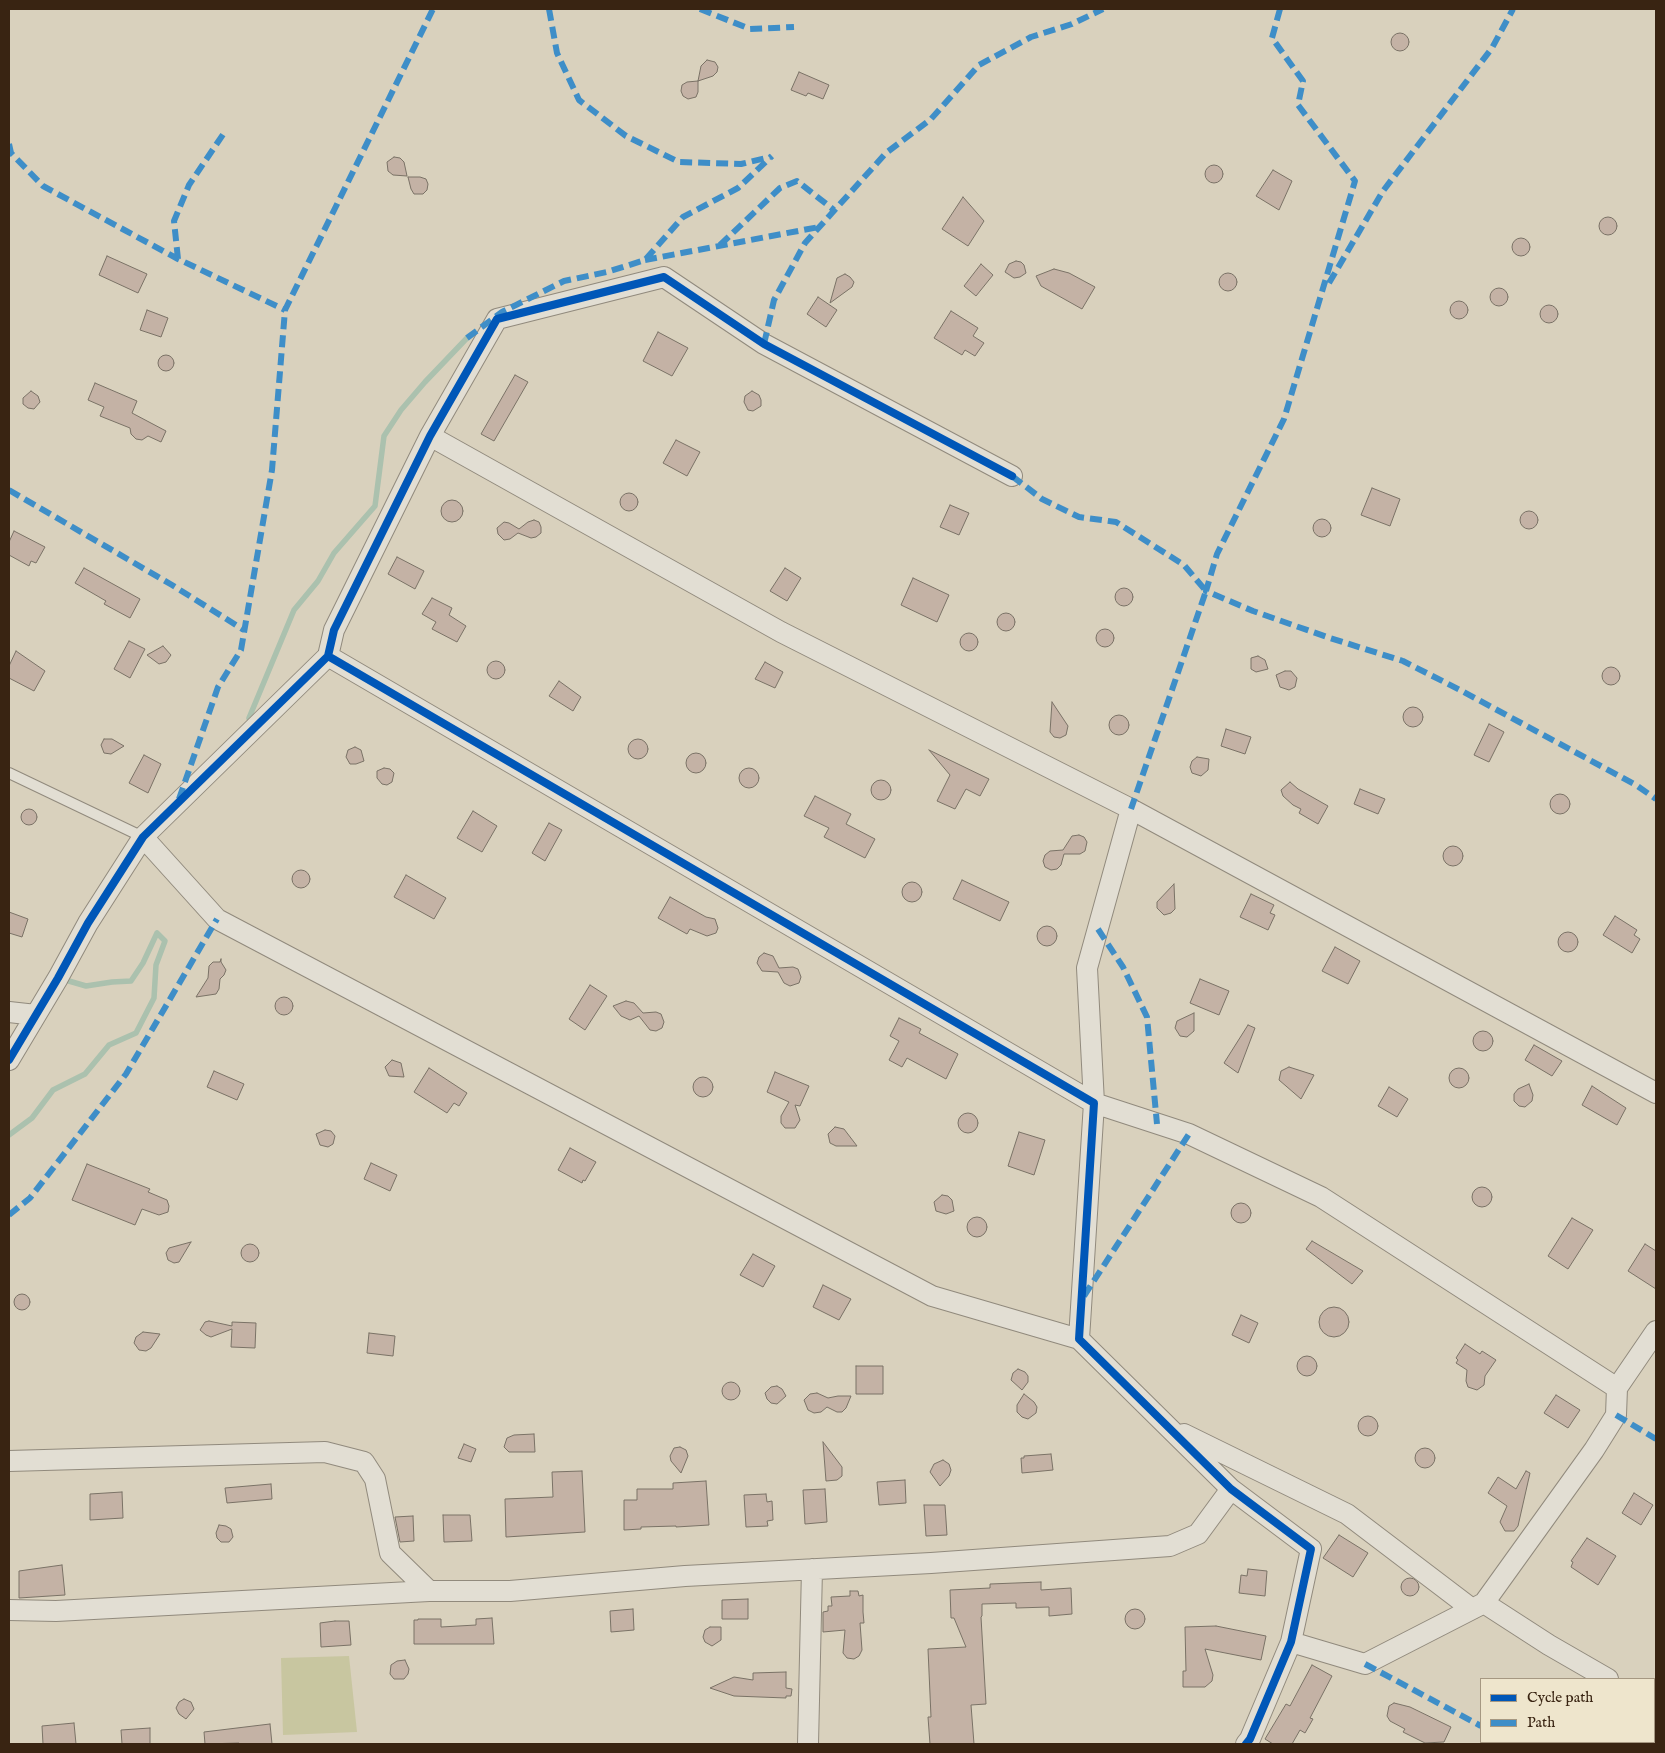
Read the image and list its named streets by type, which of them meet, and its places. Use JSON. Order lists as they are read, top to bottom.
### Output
{
  "legend": ["Cycle path", "Path"]
}
